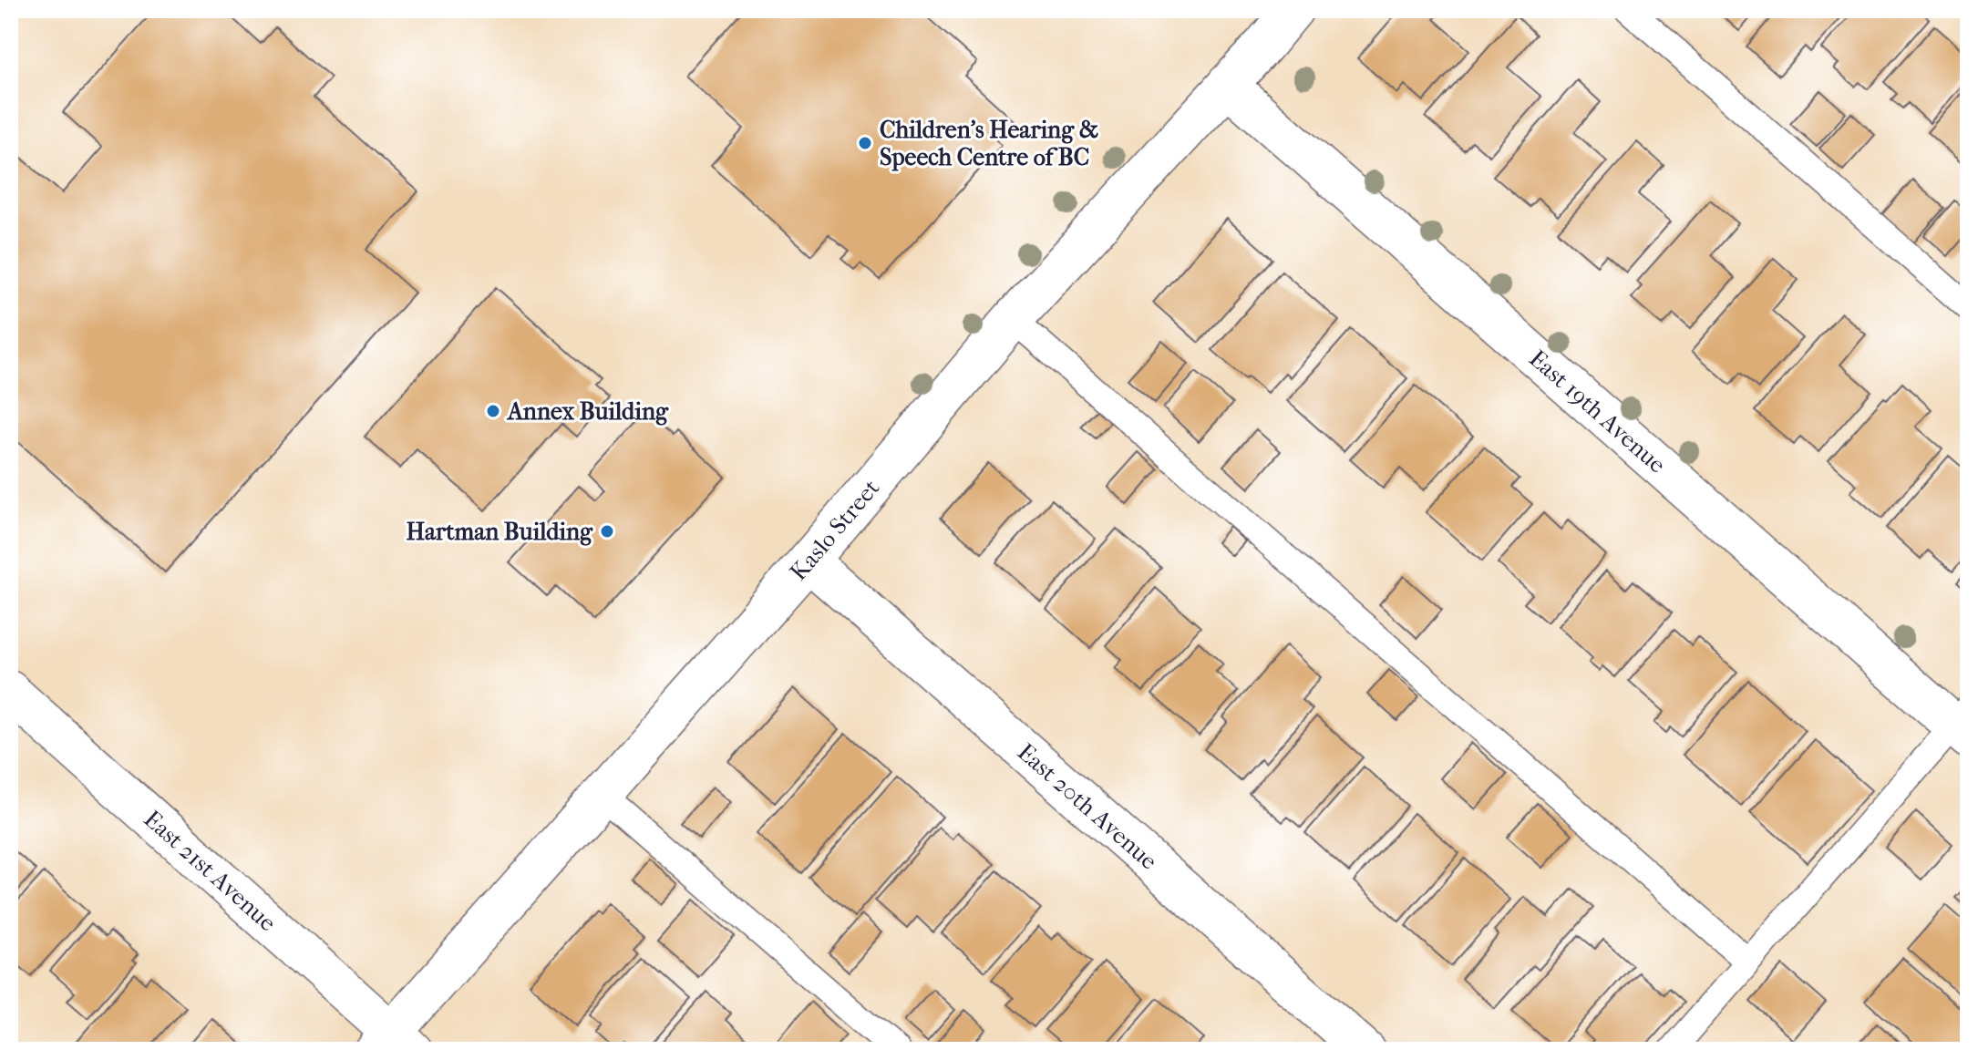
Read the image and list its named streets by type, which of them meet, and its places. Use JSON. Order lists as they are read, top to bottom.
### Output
{
  "streets": {
    "street": [
      "East 19th Avenue",
      "Kaslo Street",
      "East 20th Avenue",
      "East 21st Avenue"
    ]
  },
  "crossings": [
    ["East 19th Avenue", "Kaslo Street"],
    ["Kaslo Street", "East 20th Avenue"],
    ["Kaslo Street", "East 21st Avenue"]
  ],
  "places": ["Children’s Hearing & Speech Centre of BC", "Annex Building", "Hartman Building"]
}
